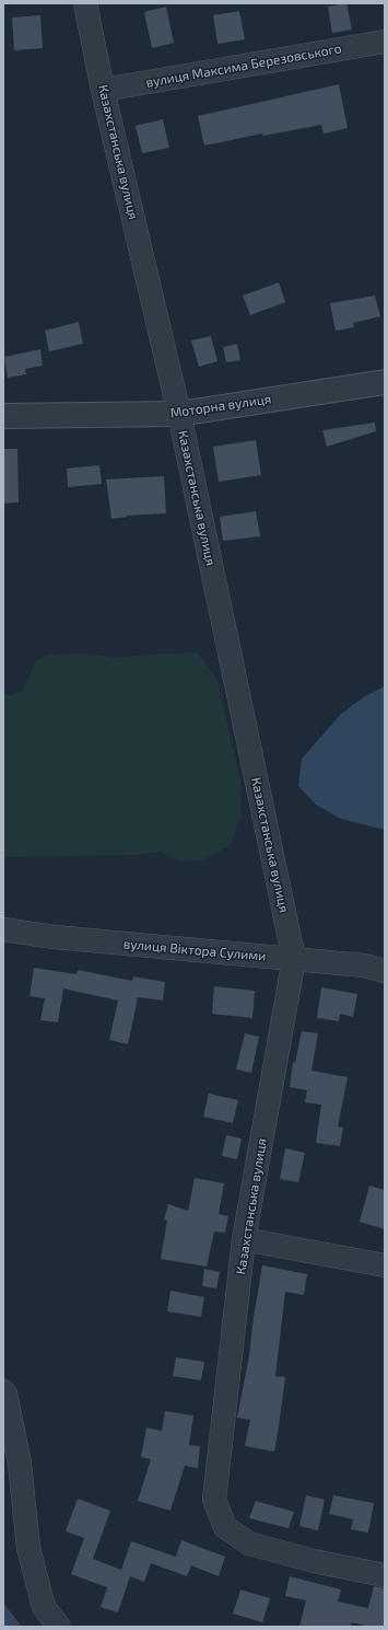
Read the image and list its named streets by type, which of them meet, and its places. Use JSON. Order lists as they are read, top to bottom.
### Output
{
  "streets": {
    "street": [
      "вулиця Максима Березовського",
      "Казахстанська вулиця",
      "Моторна вулиця",
      "вулиця Віктора Сулими"
    ]
  },
  "crossings": [
    ["вулиця Максима Березовського", "Казахстанська вулиця"],
    ["Казахстанська вулиця", "Моторна вулиця"],
    ["Казахстанська вулиця", "вулиця Віктора Сулими"]
  ]
}
